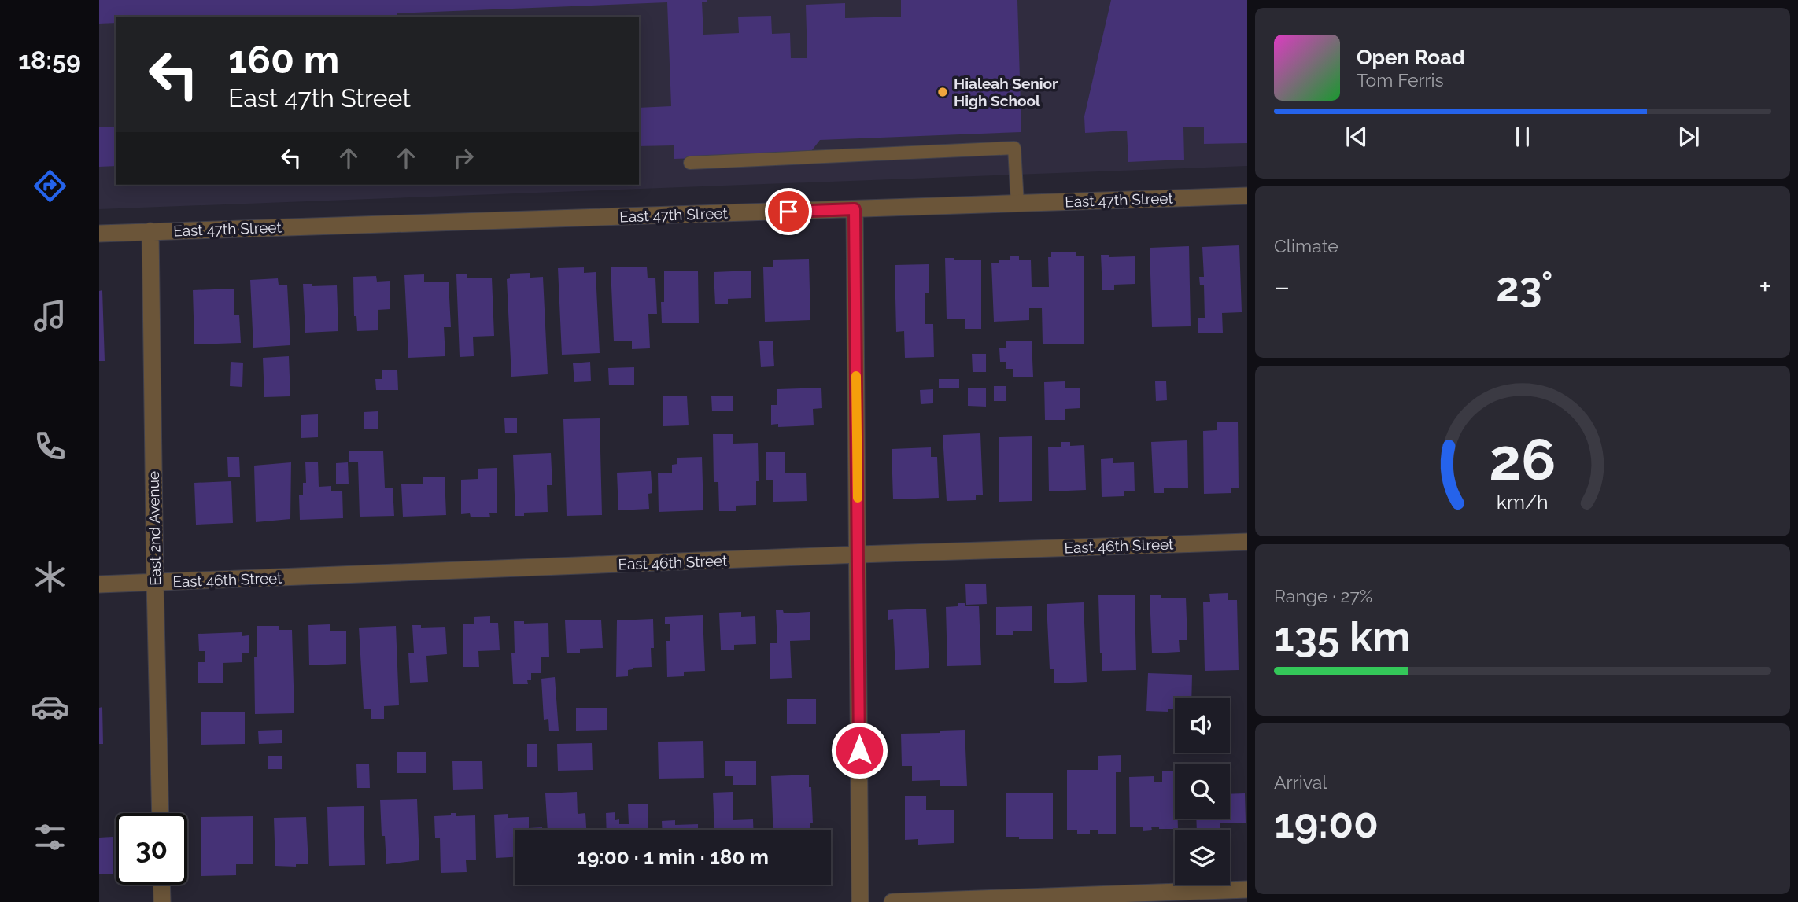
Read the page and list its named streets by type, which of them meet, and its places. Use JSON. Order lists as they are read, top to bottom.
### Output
{
  "streets": {
    "street": ["East 47th Street", "East 2nd Avenue", "East 46th Street"]
  },
  "crossings": [
    ["East 47th Street", "East 2nd Avenue"],
    ["East 2nd Avenue", "East 46th Street"]
  ],
  "places": ["Hialeah Senior High School"],
  "page": {
    "tabs": "18:59",
    "turn": ["160 m", "East 47th Street"],
    "song": ["Open Road", "Tom Ferris"],
    "tile": [
      "Climate",
      ["Range · 27%", "135 km"],
      ["Arrival", "19:00"]
    ],
    "heat": ["−", "23°", "+"],
    "limit": "30",
    "trip": "19:00 · 1 min · 180 m",
    "gauge": ["26", "km/h"]
  }
}
